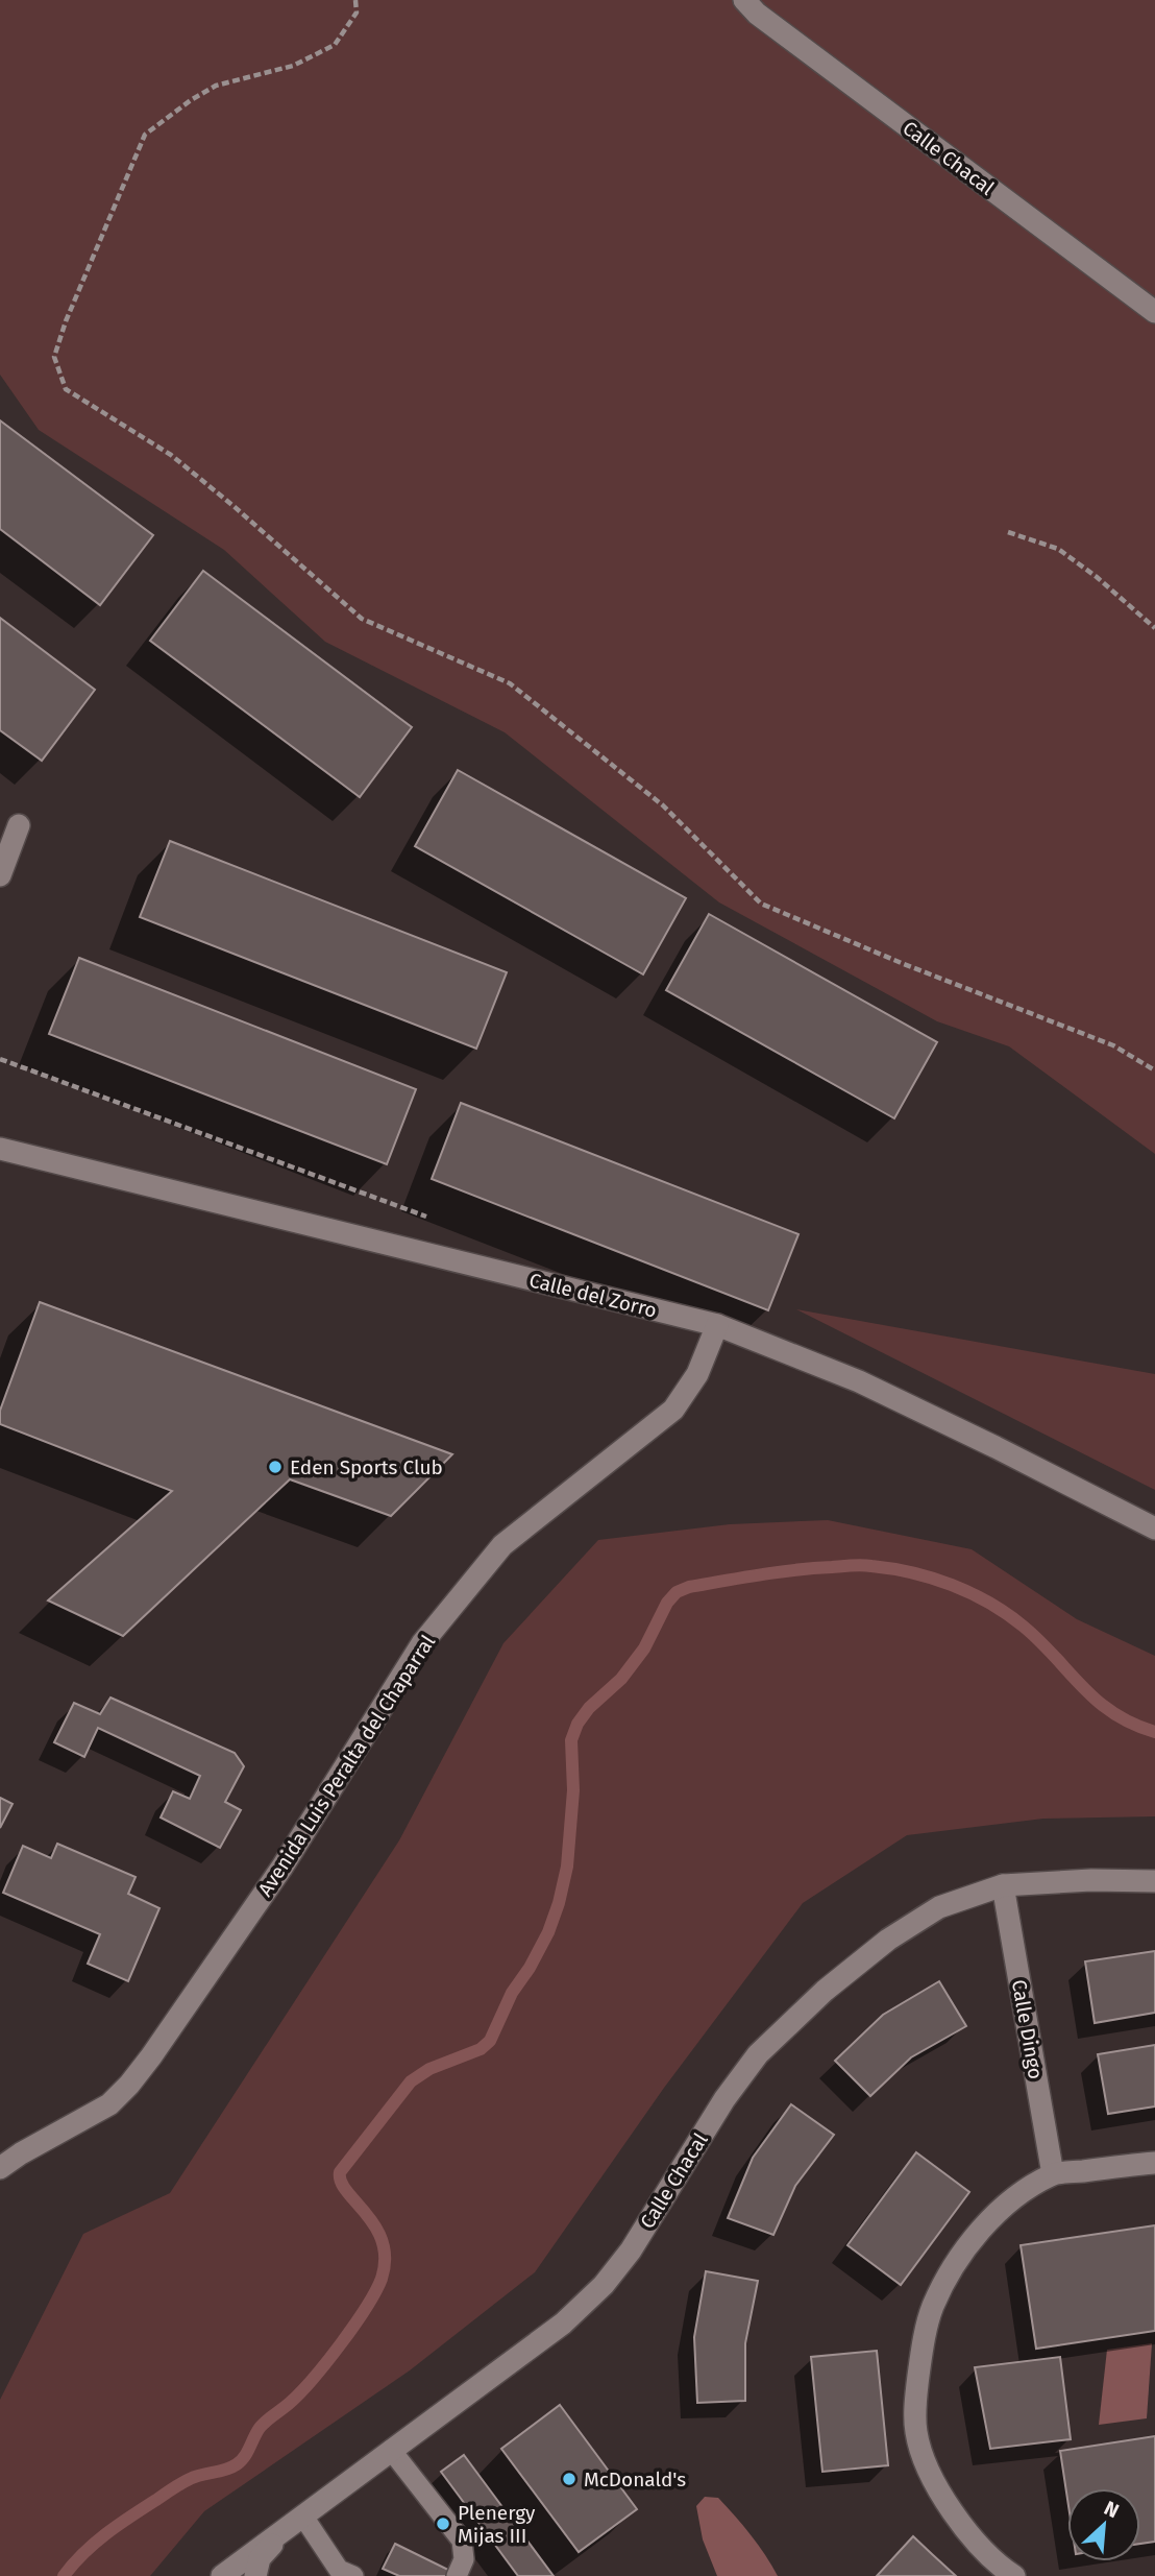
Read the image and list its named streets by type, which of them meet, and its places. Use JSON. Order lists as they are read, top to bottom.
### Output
{
  "streets": {
    "street": [
      "Calle Chacal",
      "Calle del Zorro",
      "Avenida Luis Peralta del Chaparral",
      "Calle Dingo"
    ]
  },
  "crossings": [
    ["Calle Chacal", "Calle Dingo"],
    ["Calle del Zorro", "Avenida Luis Peralta del Chaparral"]
  ],
  "places": ["Eden Sports Club", "McDonald's", "Plenergy Mijas III"],
  "north": "top right"
}
